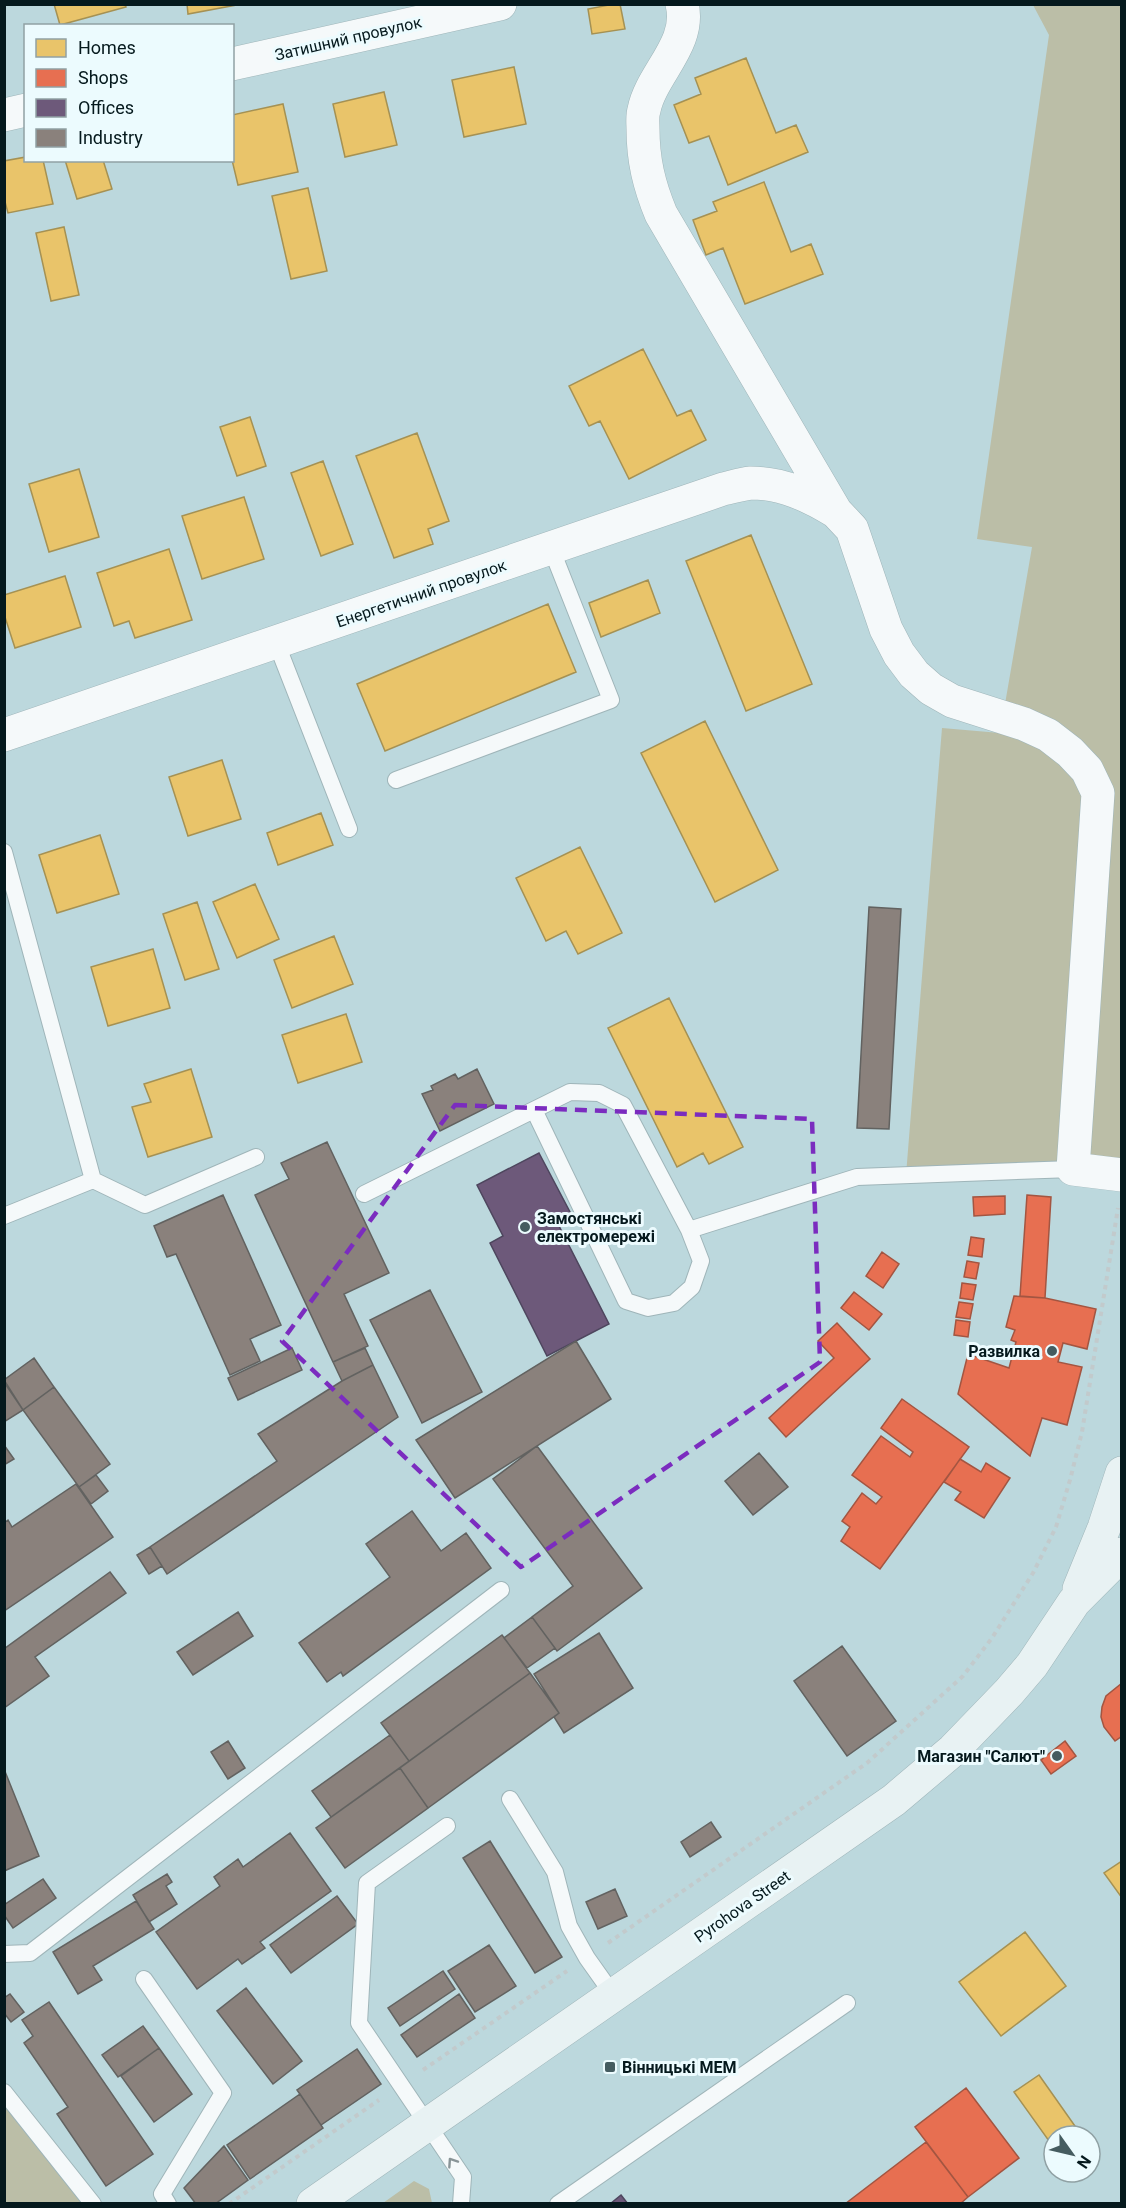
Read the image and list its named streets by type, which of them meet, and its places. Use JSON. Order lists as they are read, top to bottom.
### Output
{
  "streets": {
    "main road": ["Pyrohova Street"],
    "street": ["Затишний провулок", "Енергетичний провулок"]
  },
  "places": {
    "other": ["Замостянські електромережі", "Развилка", "Магазин \"Салют\""],
    "transit": ["Вінницькі МЕМ"]
  },
  "legend": [
    "Homes",
    "Shops",
    "Offices",
    "Industry"
  ],
  "north": "bottom right"
}
